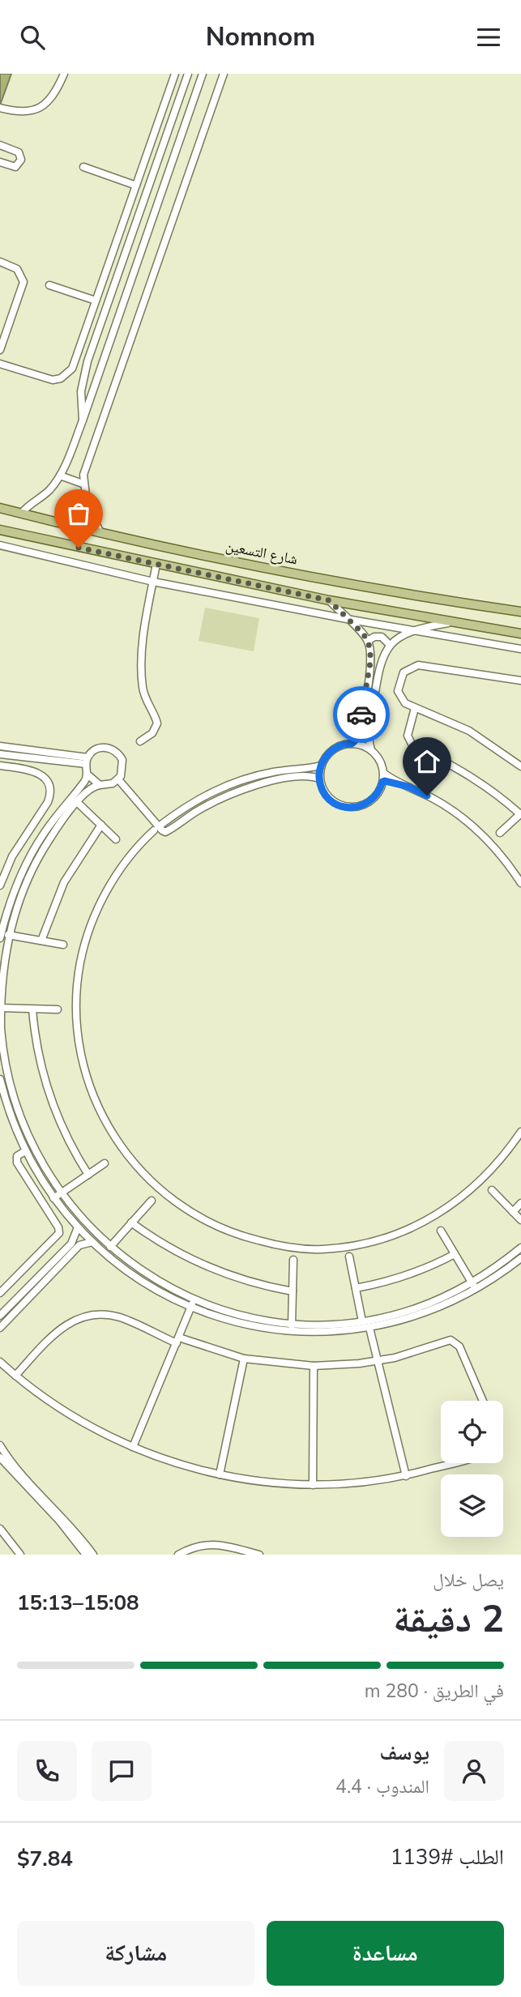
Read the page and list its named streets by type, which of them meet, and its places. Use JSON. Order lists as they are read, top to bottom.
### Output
{
  "streets": {
    "main road": ["شارع التسعين"]
  },
  "page": {
    "header": "Nomnom",
    "heading": ["2 دقيقة", "يصل خلال", "15:08–15:13"],
    "panel": [
      "يوسف",
      "المندوب · 4.4",
      "الطلب #1139",
      "$7.84"
    ],
    "bar": "في الطريق · 280 m",
    "buttons": ["مساعدة", "مشاركة"]
  }
}
